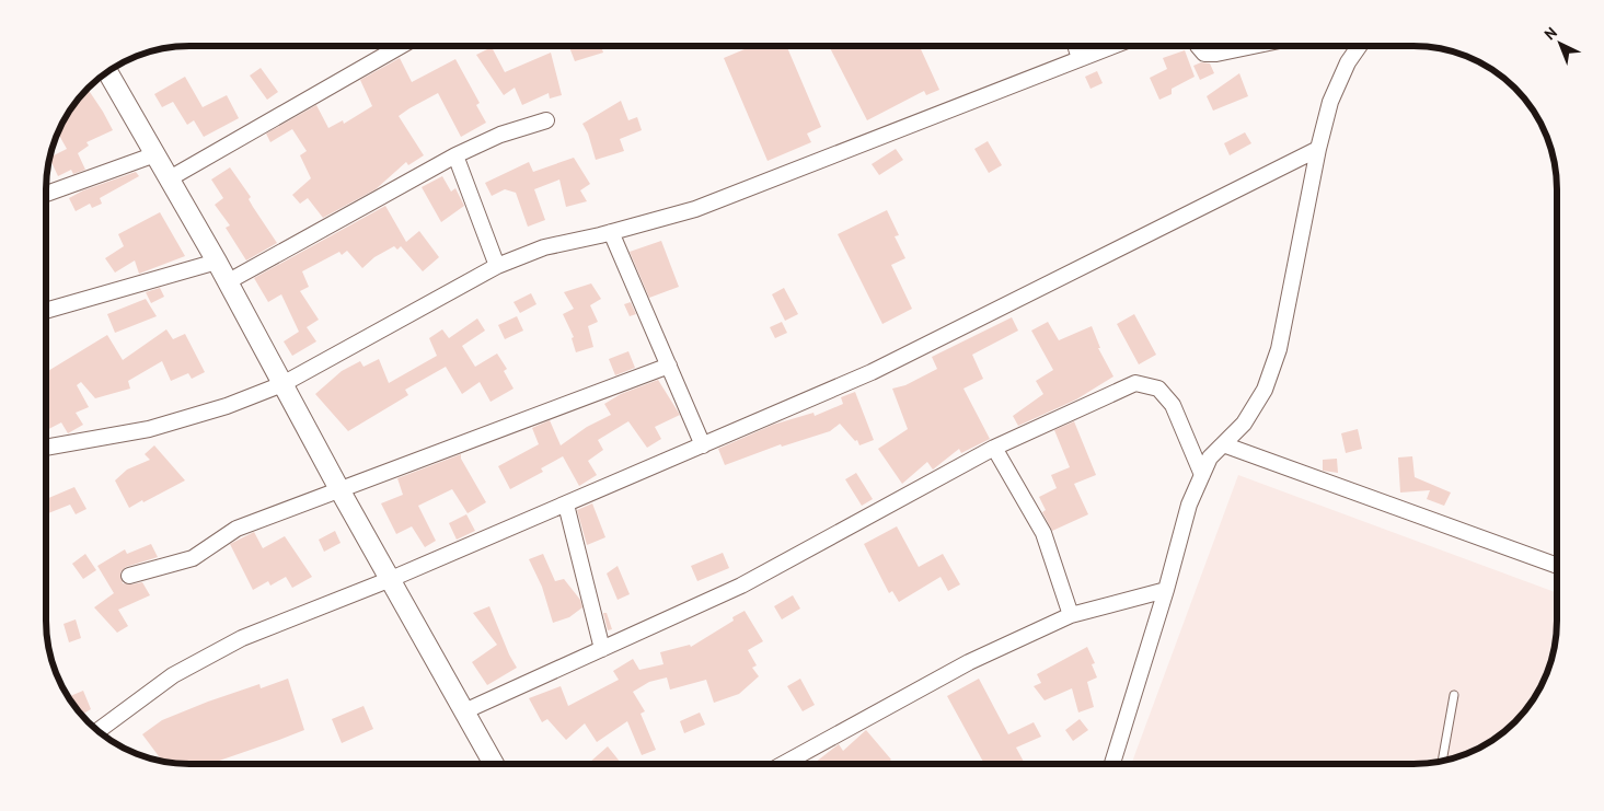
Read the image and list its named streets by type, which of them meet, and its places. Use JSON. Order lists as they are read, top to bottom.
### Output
{
  "north": "top left"
}
